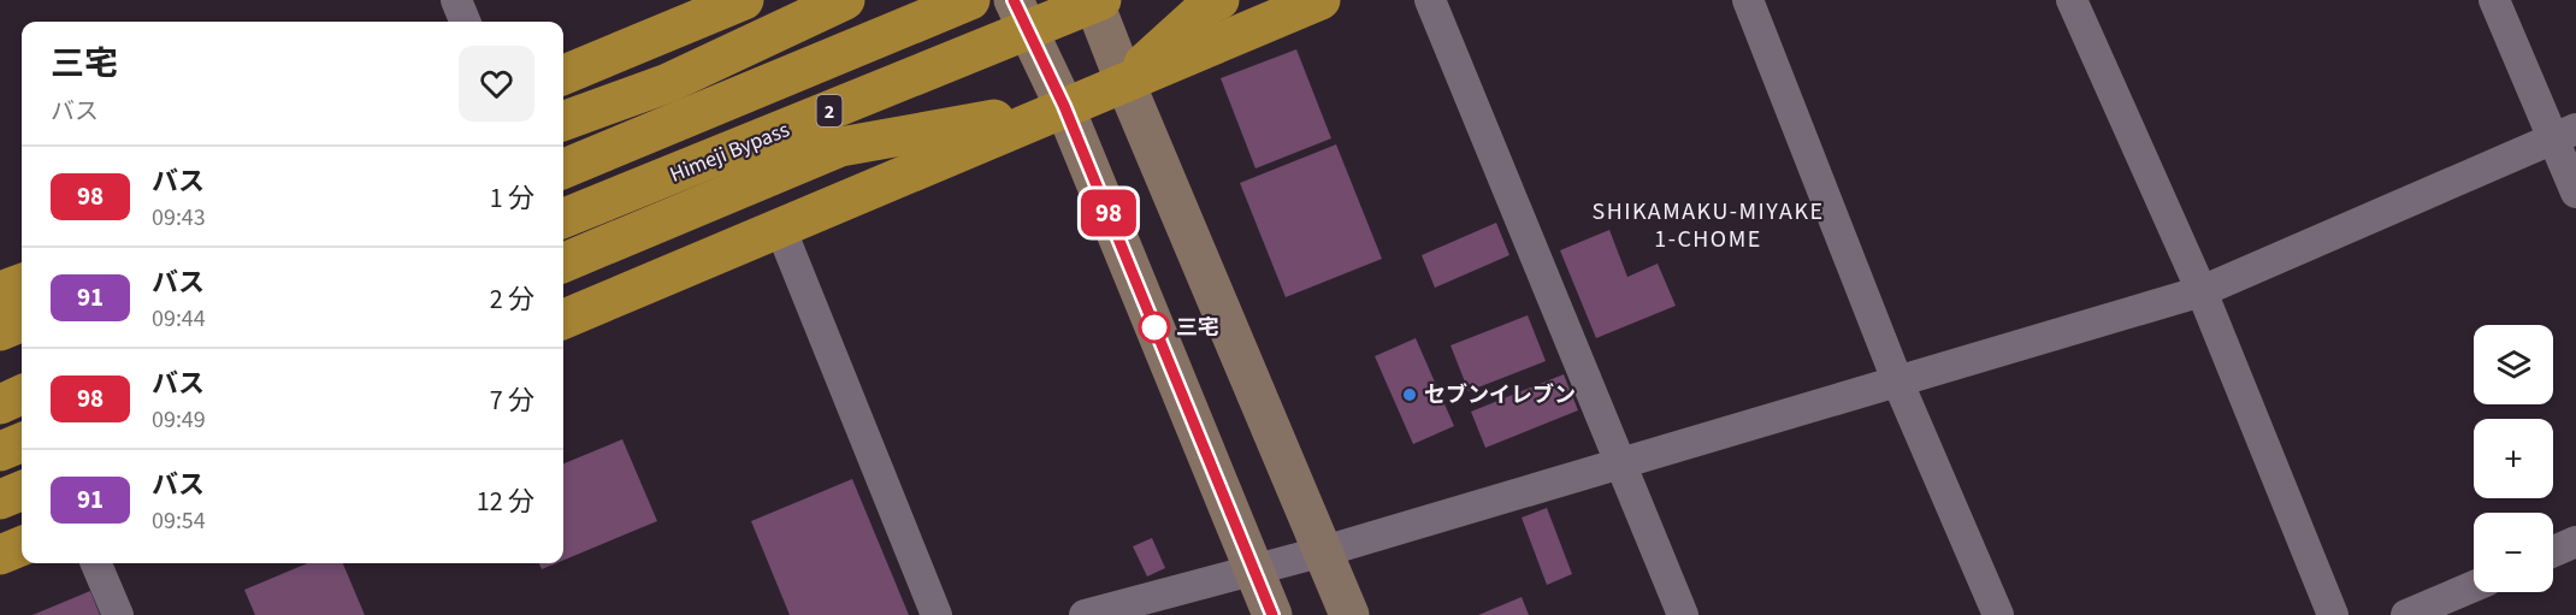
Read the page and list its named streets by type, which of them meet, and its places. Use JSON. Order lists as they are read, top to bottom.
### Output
{
  "streets": {
    "highway": ["2", "Himeji Bypass"]
  },
  "districts": ["SHIKAMAKU-MIYAKE 1-CHOME"],
  "places": ["三宅", "セブンイレブン"],
  "lines": ["bus line 98"],
  "page": {
    "on_map": "98",
    "heading": ["三宅", "バス"],
    "list": [
      {
        "mark": "98",
        "name": "バス",
        "note": "09:43",
        "value": "1 分"
      },
      {
        "mark": "91",
        "name": "バス",
        "note": "09:44",
        "value": "2 分"
      },
      {
        "mark": "98",
        "name": "バス",
        "note": "09:49",
        "value": "7 分"
      },
      {
        "mark": "91",
        "name": "バス",
        "note": "09:54",
        "value": "12 分"
      }
    ],
    "map_buttons": ["+", "−"]
  }
}
